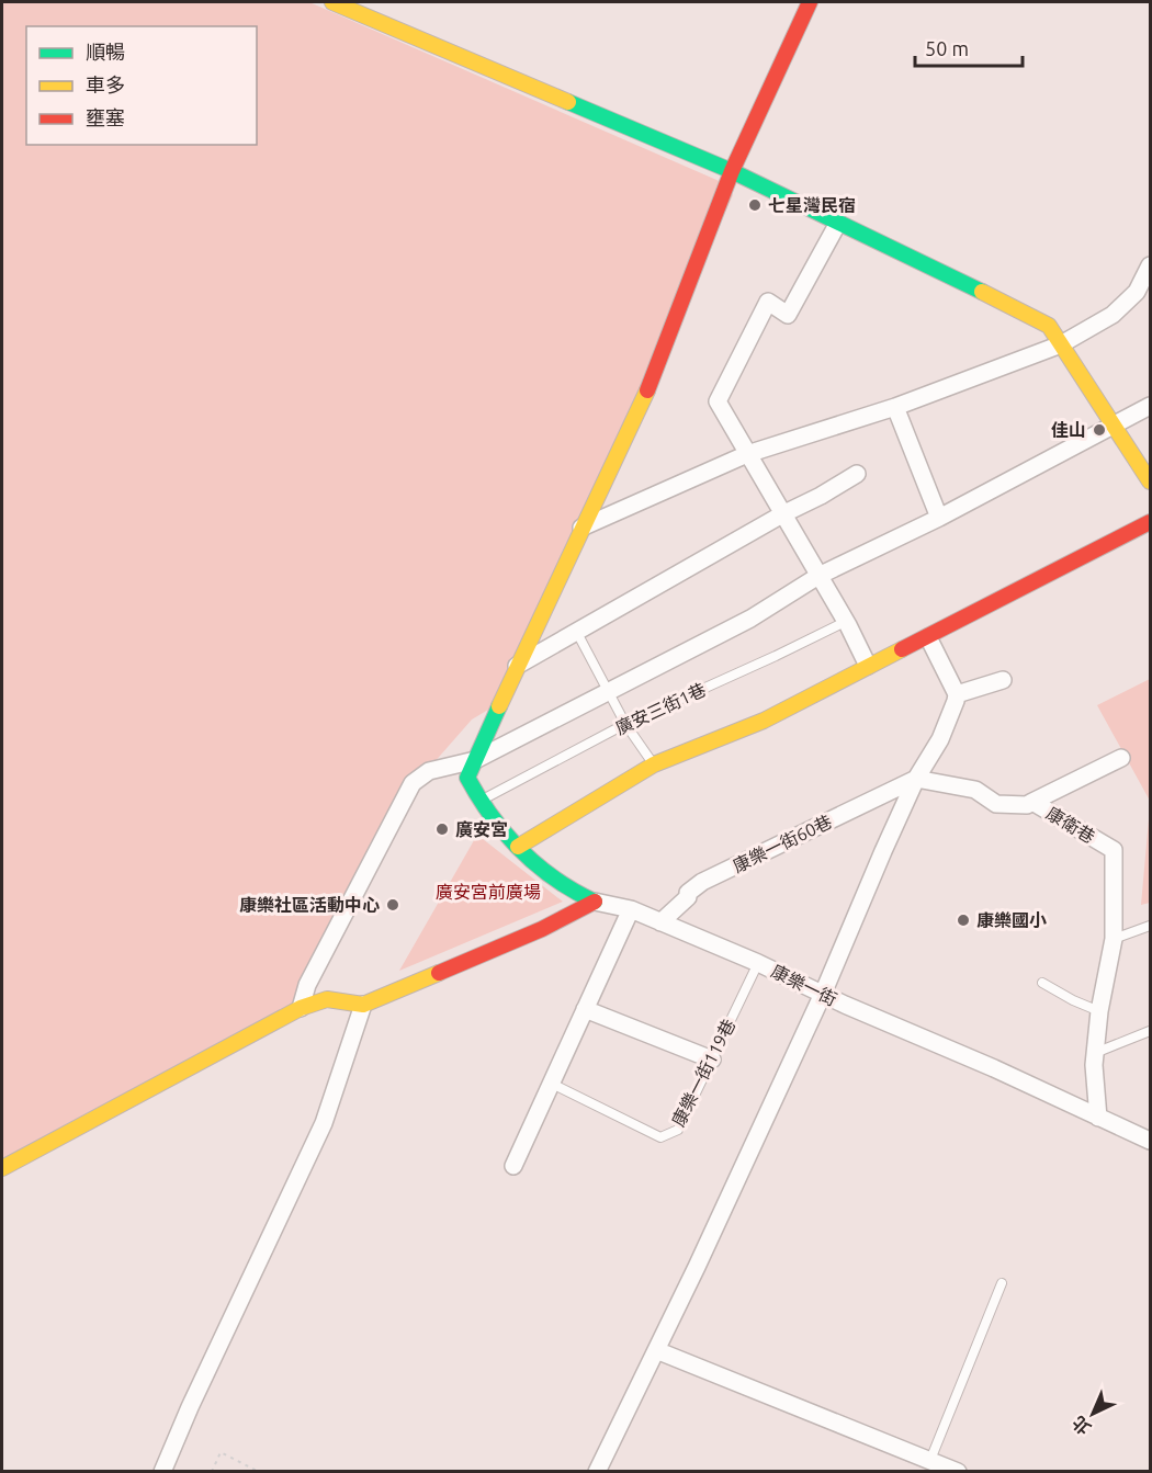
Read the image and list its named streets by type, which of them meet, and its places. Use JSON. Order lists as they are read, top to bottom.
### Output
{
  "streets": {
    "street": ["康衛巷", "康樂一街60巷", "康樂一街"],
    "lane": ["廣安三街1巷", "康樂一街119巷"]
  },
  "crossings": [
    ["廣安三街1巷", "康樂一街"],
    ["康衛巷", "康樂一街60巷"],
    ["康樂一街60巷", "康樂一街"],
    ["康樂一街", "康樂一街119巷"]
  ],
  "parks": ["廣安宮前廣場"],
  "places": [
    "七星灣民宿",
    "佳山",
    "廣安宮",
    "康樂社區活動中心",
    "康樂國小"
  ],
  "legend": ["順暢", "車多", "壅塞"],
  "scale_bar": "50 m",
  "north": "bottom left"
}
